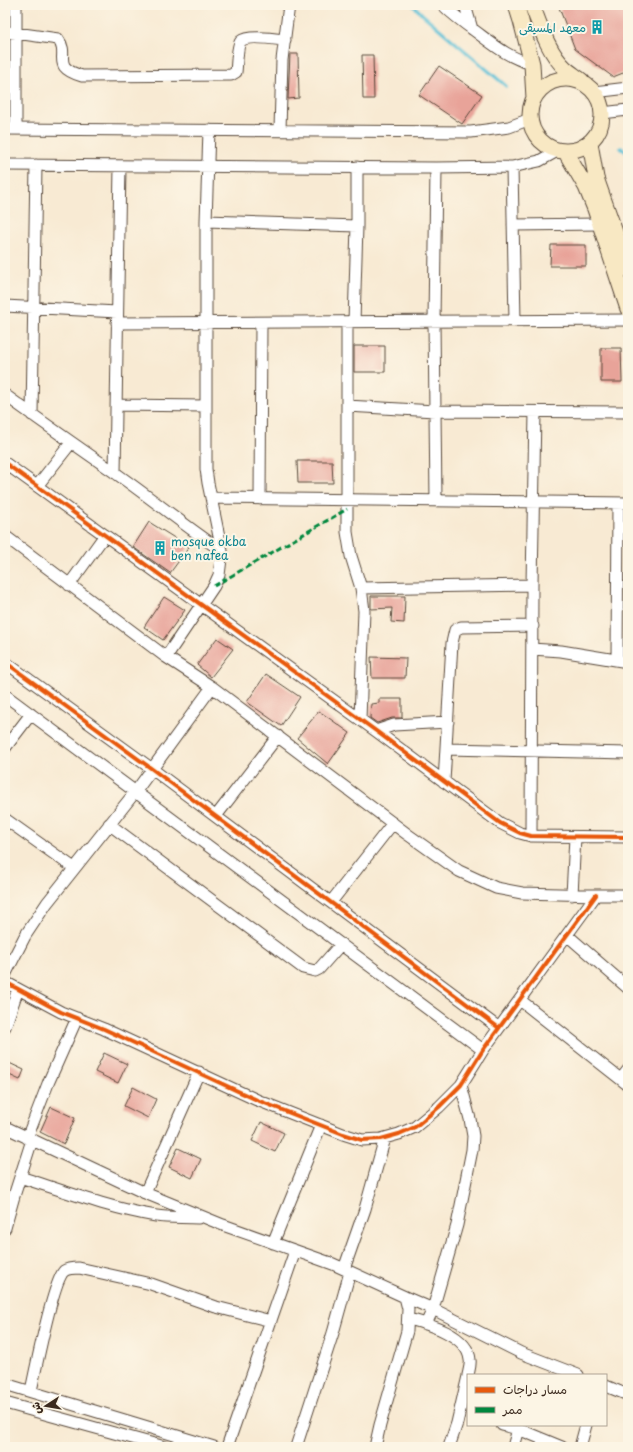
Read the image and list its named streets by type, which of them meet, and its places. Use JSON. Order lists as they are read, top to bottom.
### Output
{
  "places": {
    "building": ["معهد المسيقى", "mosque okba ben nafea"]
  },
  "legend": ["مسار دراجات", "ممر"],
  "north": "left"
}
